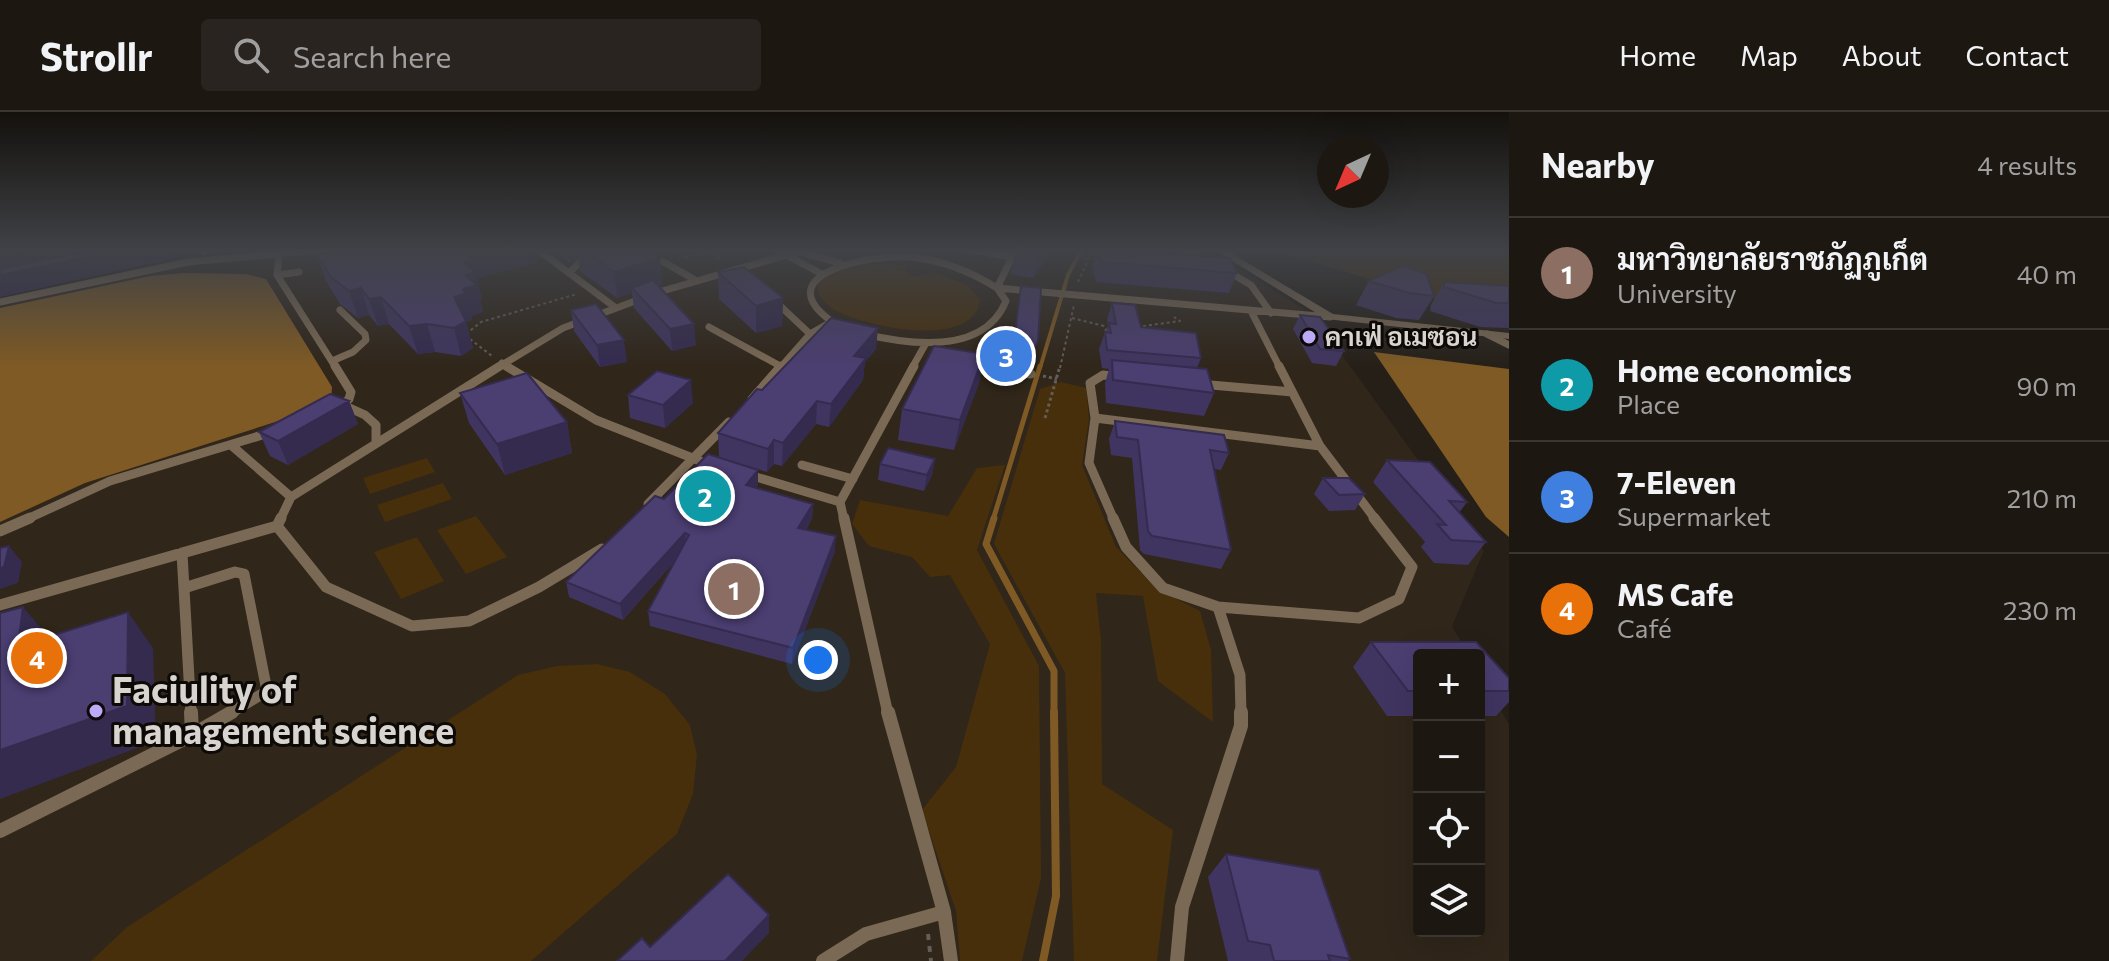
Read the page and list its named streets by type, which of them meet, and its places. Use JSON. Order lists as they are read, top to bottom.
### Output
{
  "places": ["คาเฟ่ อเมซอน", "Faciulity of management science"],
  "north": "bottom left",
  "page": {
    "header": "Strollr",
    "search": "Search here",
    "nav": [
      "Home",
      "Map",
      "About",
      "Contact"
    ],
    "heading": ["Nearby", "4 results"],
    "list": [
      {
        "mark": "1",
        "name": "มหาวิทยาลัยราชภัฏภูเก็ต",
        "note": "University",
        "value": "40 m"
      },
      {
        "mark": "2",
        "name": "Home economics",
        "note": "Place",
        "value": "90 m"
      },
      {
        "mark": "3",
        "name": "7-Eleven",
        "note": "Supermarket",
        "value": "210 m"
      },
      {
        "mark": "4",
        "name": "MS Cafe",
        "note": "Café",
        "value": "230 m"
      }
    ],
    "pins": [
      "3",
      "2",
      "1",
      "4"
    ],
    "map_buttons": ["+", "−"]
  }
}
